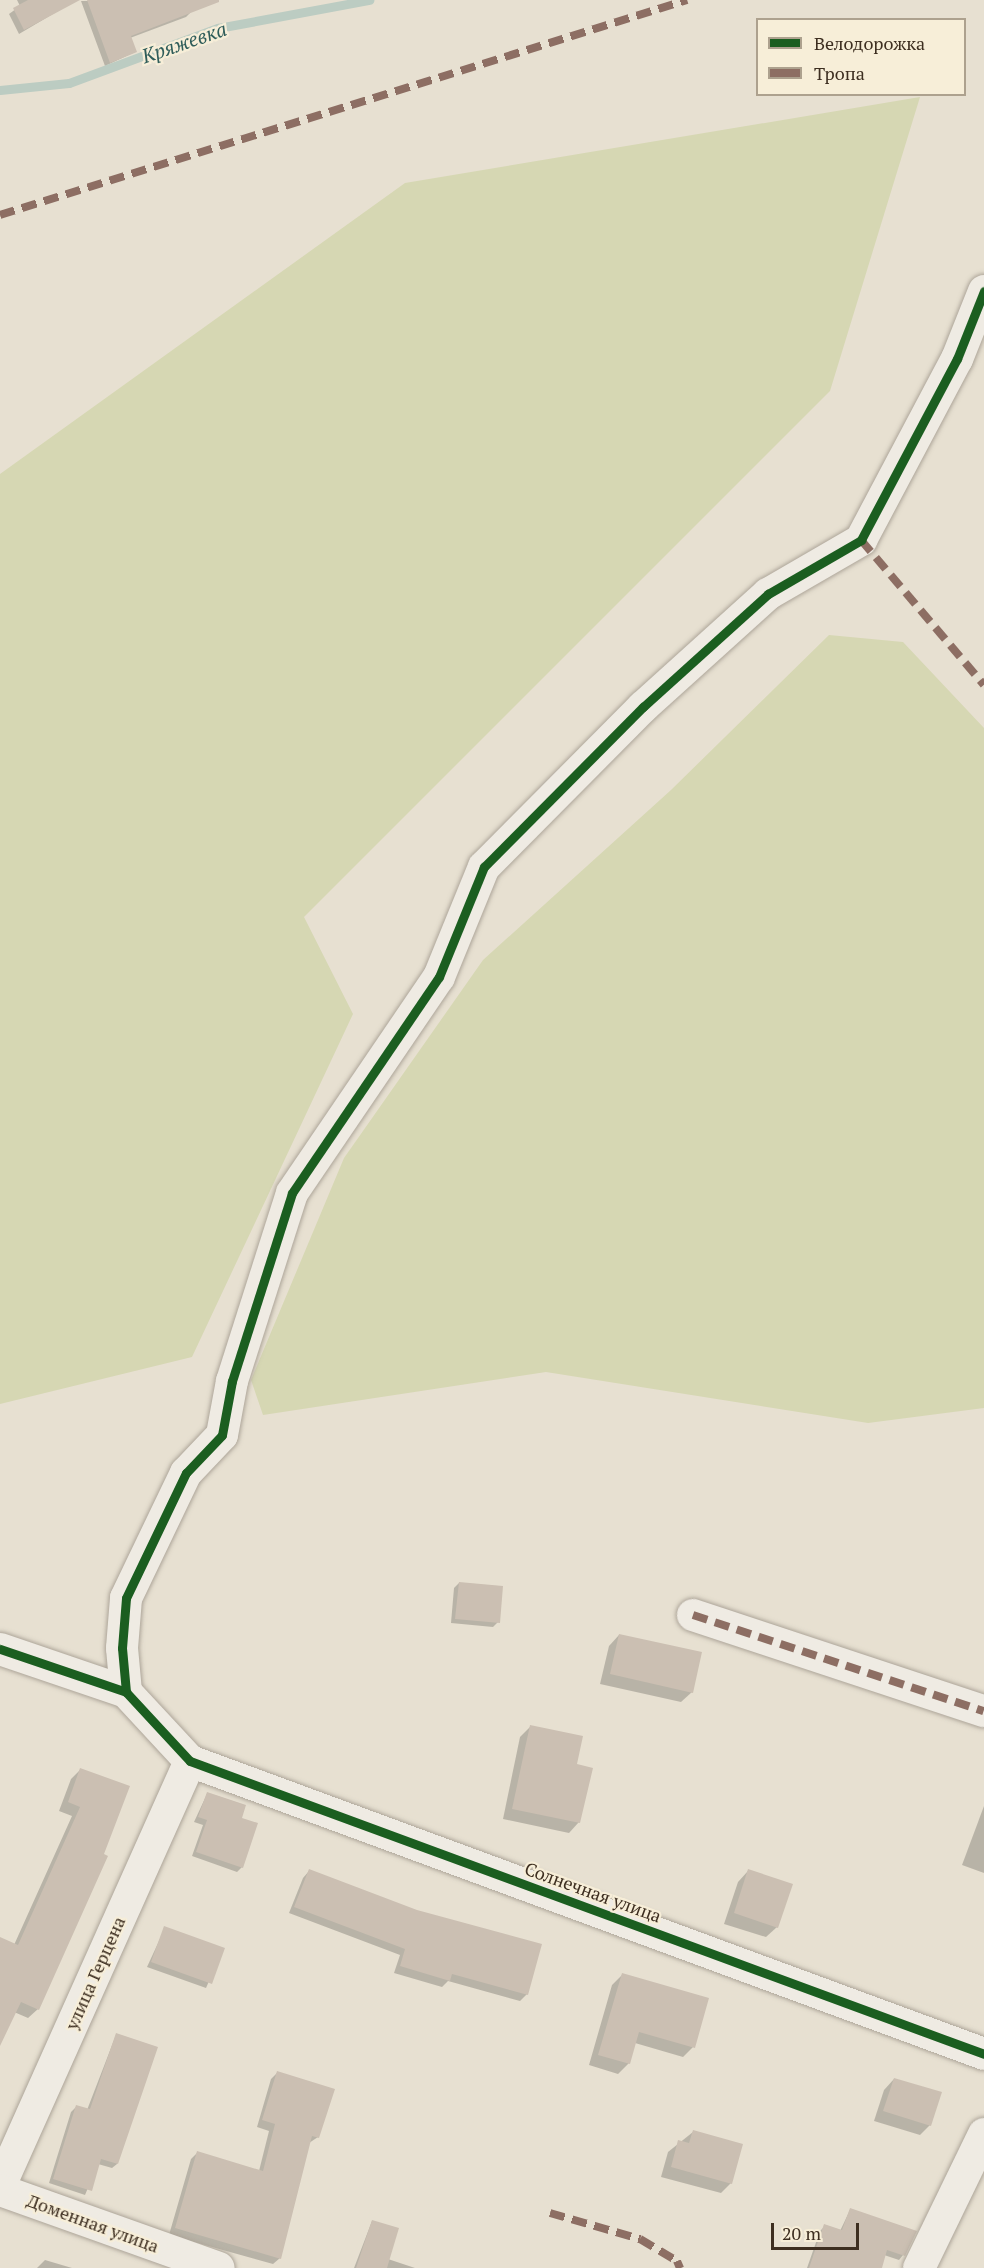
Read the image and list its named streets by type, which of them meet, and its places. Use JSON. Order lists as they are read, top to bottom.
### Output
{
  "streets": {
    "street": ["Солнечная улица", "улица Герцена", "Доменная улица"]
  },
  "crossings": [
    ["Солнечная улица", "улица Герцена"],
    ["улица Герцена", "Доменная улица"]
  ],
  "water": ["Кряжевка"],
  "legend": ["Велодорожка", "Тропа"],
  "scale_bar": "20 m"
}
